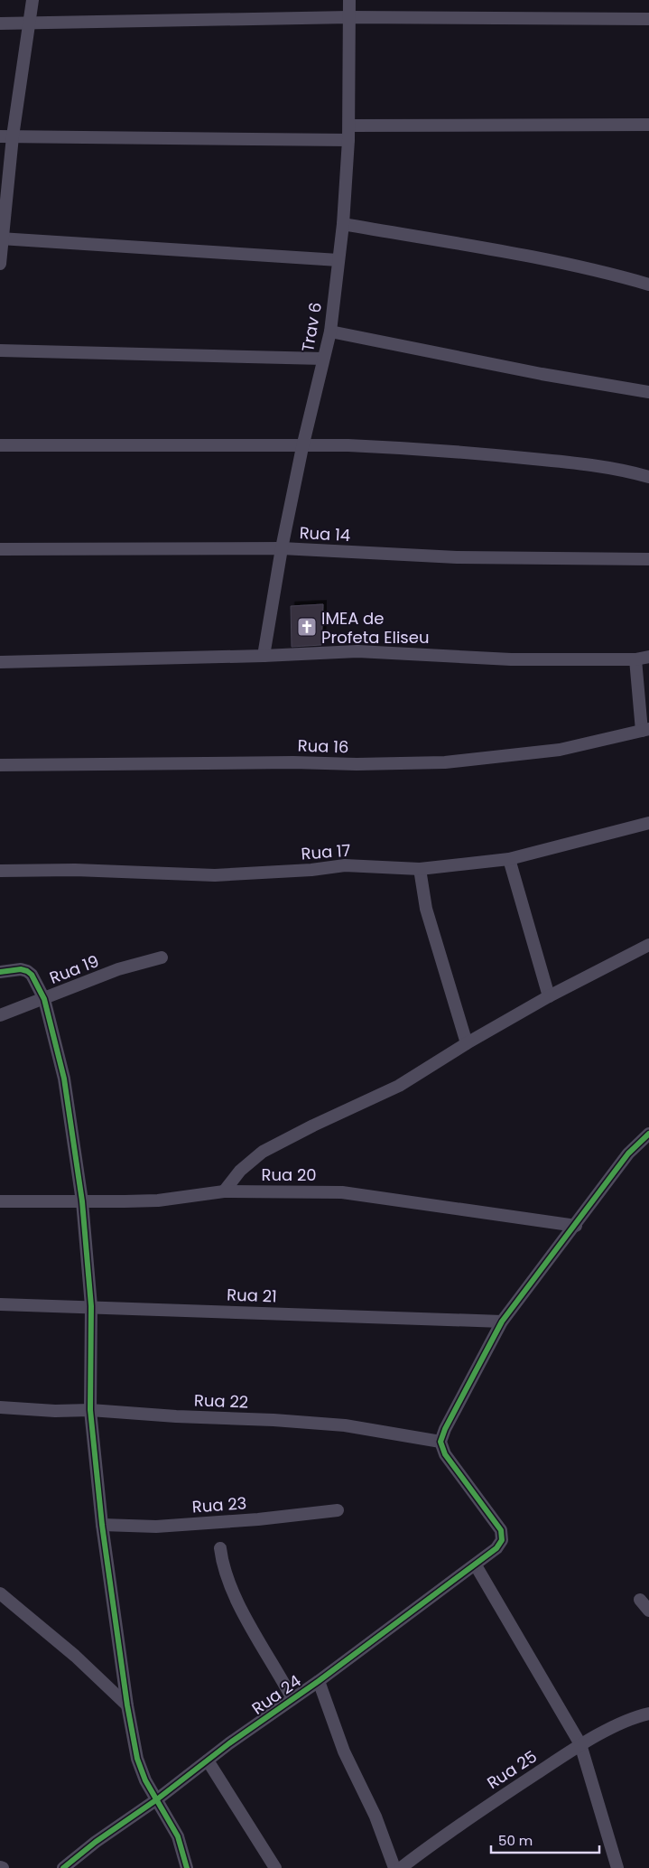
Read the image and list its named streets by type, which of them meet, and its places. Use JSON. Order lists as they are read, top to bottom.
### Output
{
  "streets": {
    "street": [
      "Trav 6",
      "Rua 14",
      "Rua 16",
      "Rua 17",
      "Rua 19",
      "Rua 20",
      "Rua 21",
      "Rua 22",
      "Rua 23",
      "Rua 24",
      "Rua 25"
    ]
  },
  "crossings": [
    ["Trav 6", "Rua 14"],
    ["Rua 22", "Rua 24"]
  ],
  "places": {
    "church": ["IMEA de Profeta Eliseu"]
  },
  "scale_bar": "50 m"
}
